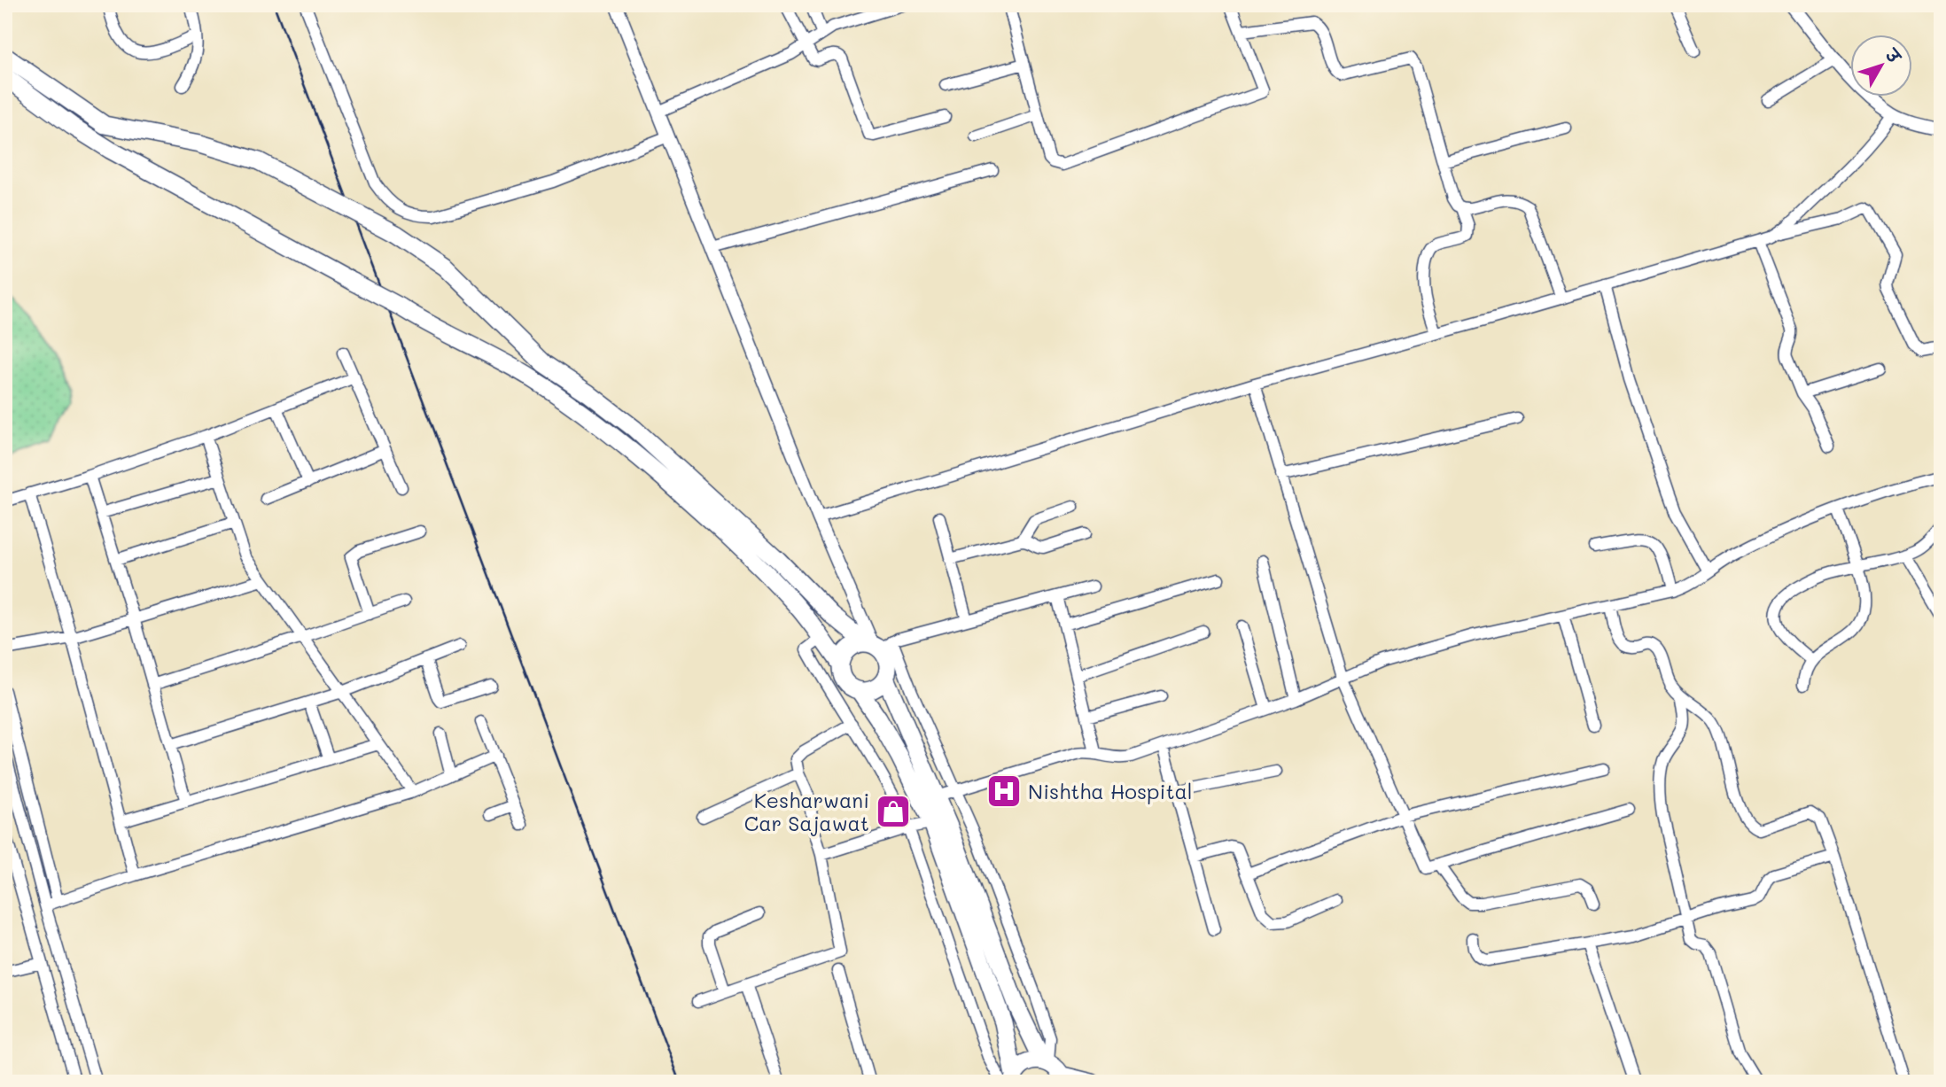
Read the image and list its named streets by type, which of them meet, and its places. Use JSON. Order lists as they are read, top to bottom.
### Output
{
  "places": {
    "hospital": ["Nishtha Hospital"],
    "shop": ["Kesharwani Car Sajawat"]
  },
  "north": "top right"
}
